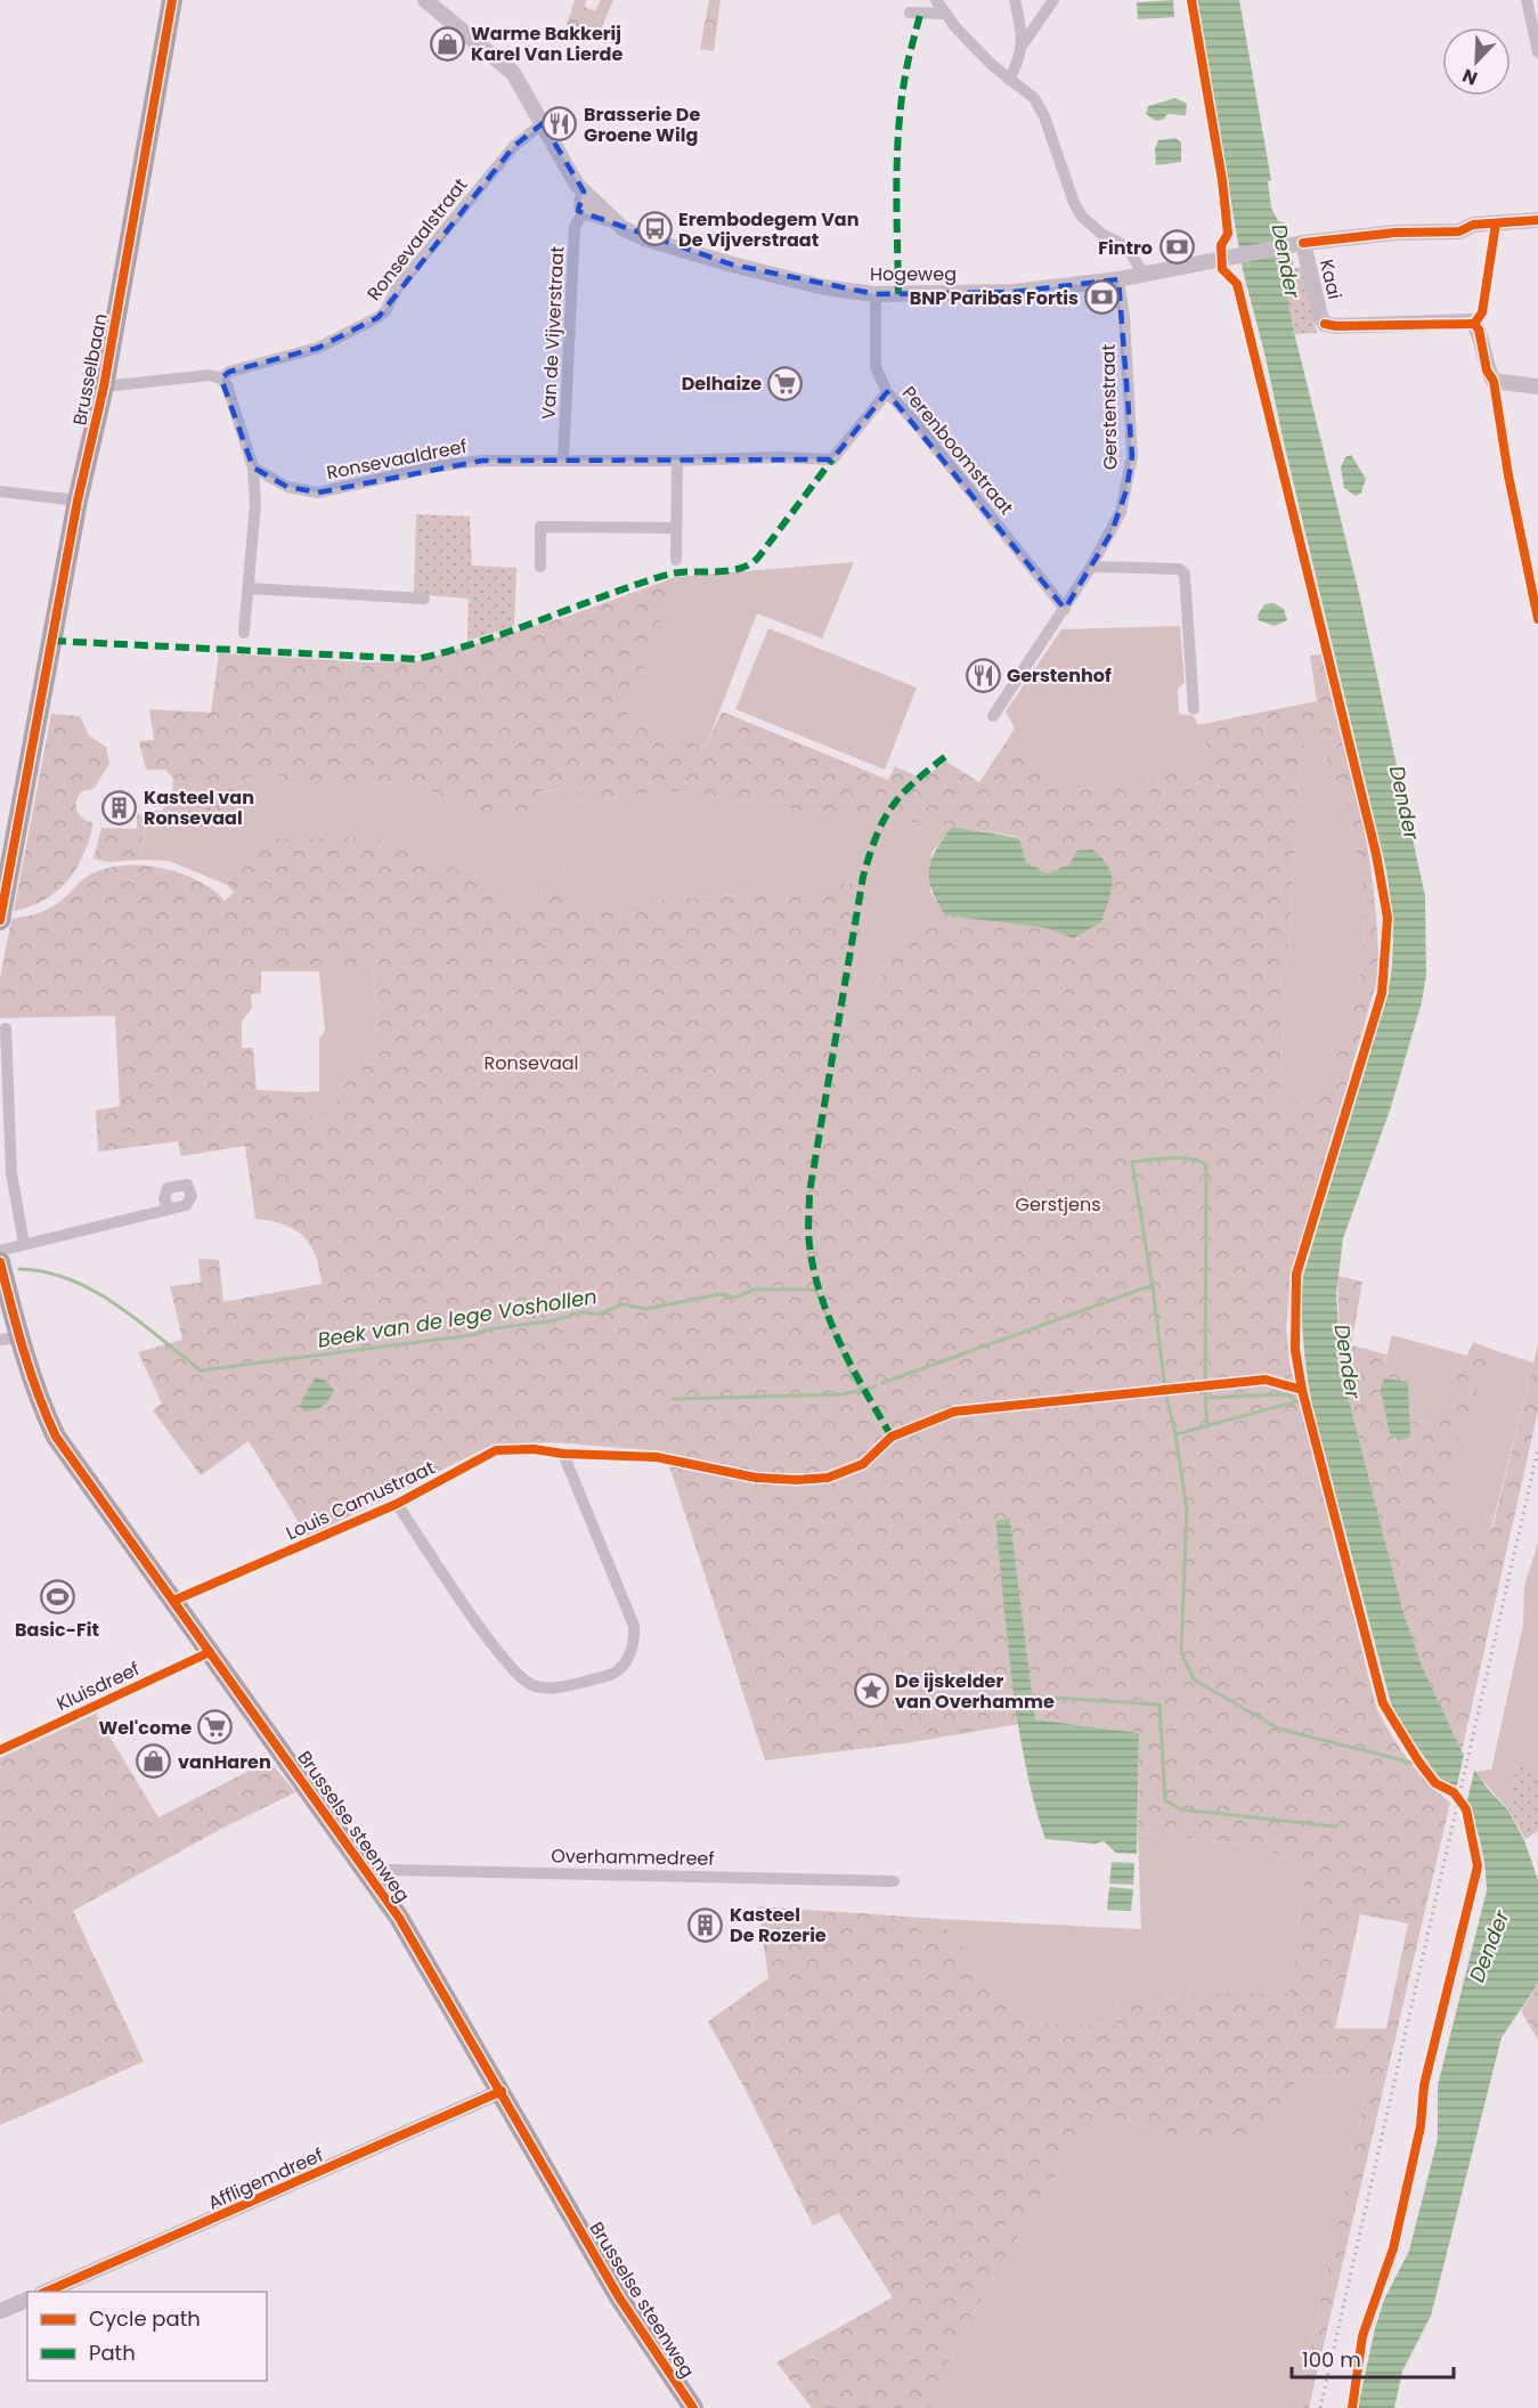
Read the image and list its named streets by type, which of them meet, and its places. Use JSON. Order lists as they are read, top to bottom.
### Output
{
  "streets": {
    "main road": ["Brusselbaan", "Brusselse steenweg"],
    "street": [
      "Ronsevaalstraat",
      "Hogeweg",
      "Kaai",
      "Van de Vijverstraat",
      "Gerstenstraat",
      "Perenboomstraat",
      "Ronsevaaldreef",
      "Louis Camustraat",
      "Kluisdreef",
      "Overhammedreef",
      "Affligemdreef"
    ]
  },
  "crossings": [
    ["Ronsevaalstraat", "Hogeweg"],
    ["Ronsevaalstraat", "Brusselbaan"],
    ["Hogeweg", "Kaai"],
    ["Hogeweg", "Van de Vijverstraat"],
    ["Hogeweg", "Gerstenstraat"],
    ["Hogeweg", "Perenboomstraat"],
    ["Van de Vijverstraat", "Ronsevaaldreef"],
    ["Gerstenstraat", "Perenboomstraat"],
    ["Perenboomstraat", "Ronsevaaldreef"],
    ["Louis Camustraat", "Brusselse steenweg"],
    ["Kluisdreef", "Brusselse steenweg"],
    ["Brusselse steenweg", "Overhammedreef"],
    ["Brusselse steenweg", "Affligemdreef"]
  ],
  "water": ["Dender", "Beek van de lege Voshollen"],
  "parks": ["Ronsevaal", "Gerstjens"],
  "places": {
    "shop": ["Warme Bakkerij Karel Van Lierde", "vanHaren"],
    "restaurant": ["Brasserie De Groene Wilg", "Gerstenhof"],
    "bus stop": ["Erembodegem Van De Vijverstraat"],
    "bank": ["Fintro", "BNP Paribas Fortis"],
    "supermarket": ["Delhaize", "Wel'come"],
    "building": ["Kasteel van Ronsevaal", "Kasteel De Rozerie"],
    "sports": ["Basic-Fit"],
    "place": ["De ijskelder van Overhamme"]
  },
  "legend": ["Cycle path", "Path"],
  "scale_bar": "100 m",
  "north": "bottom left"
}
